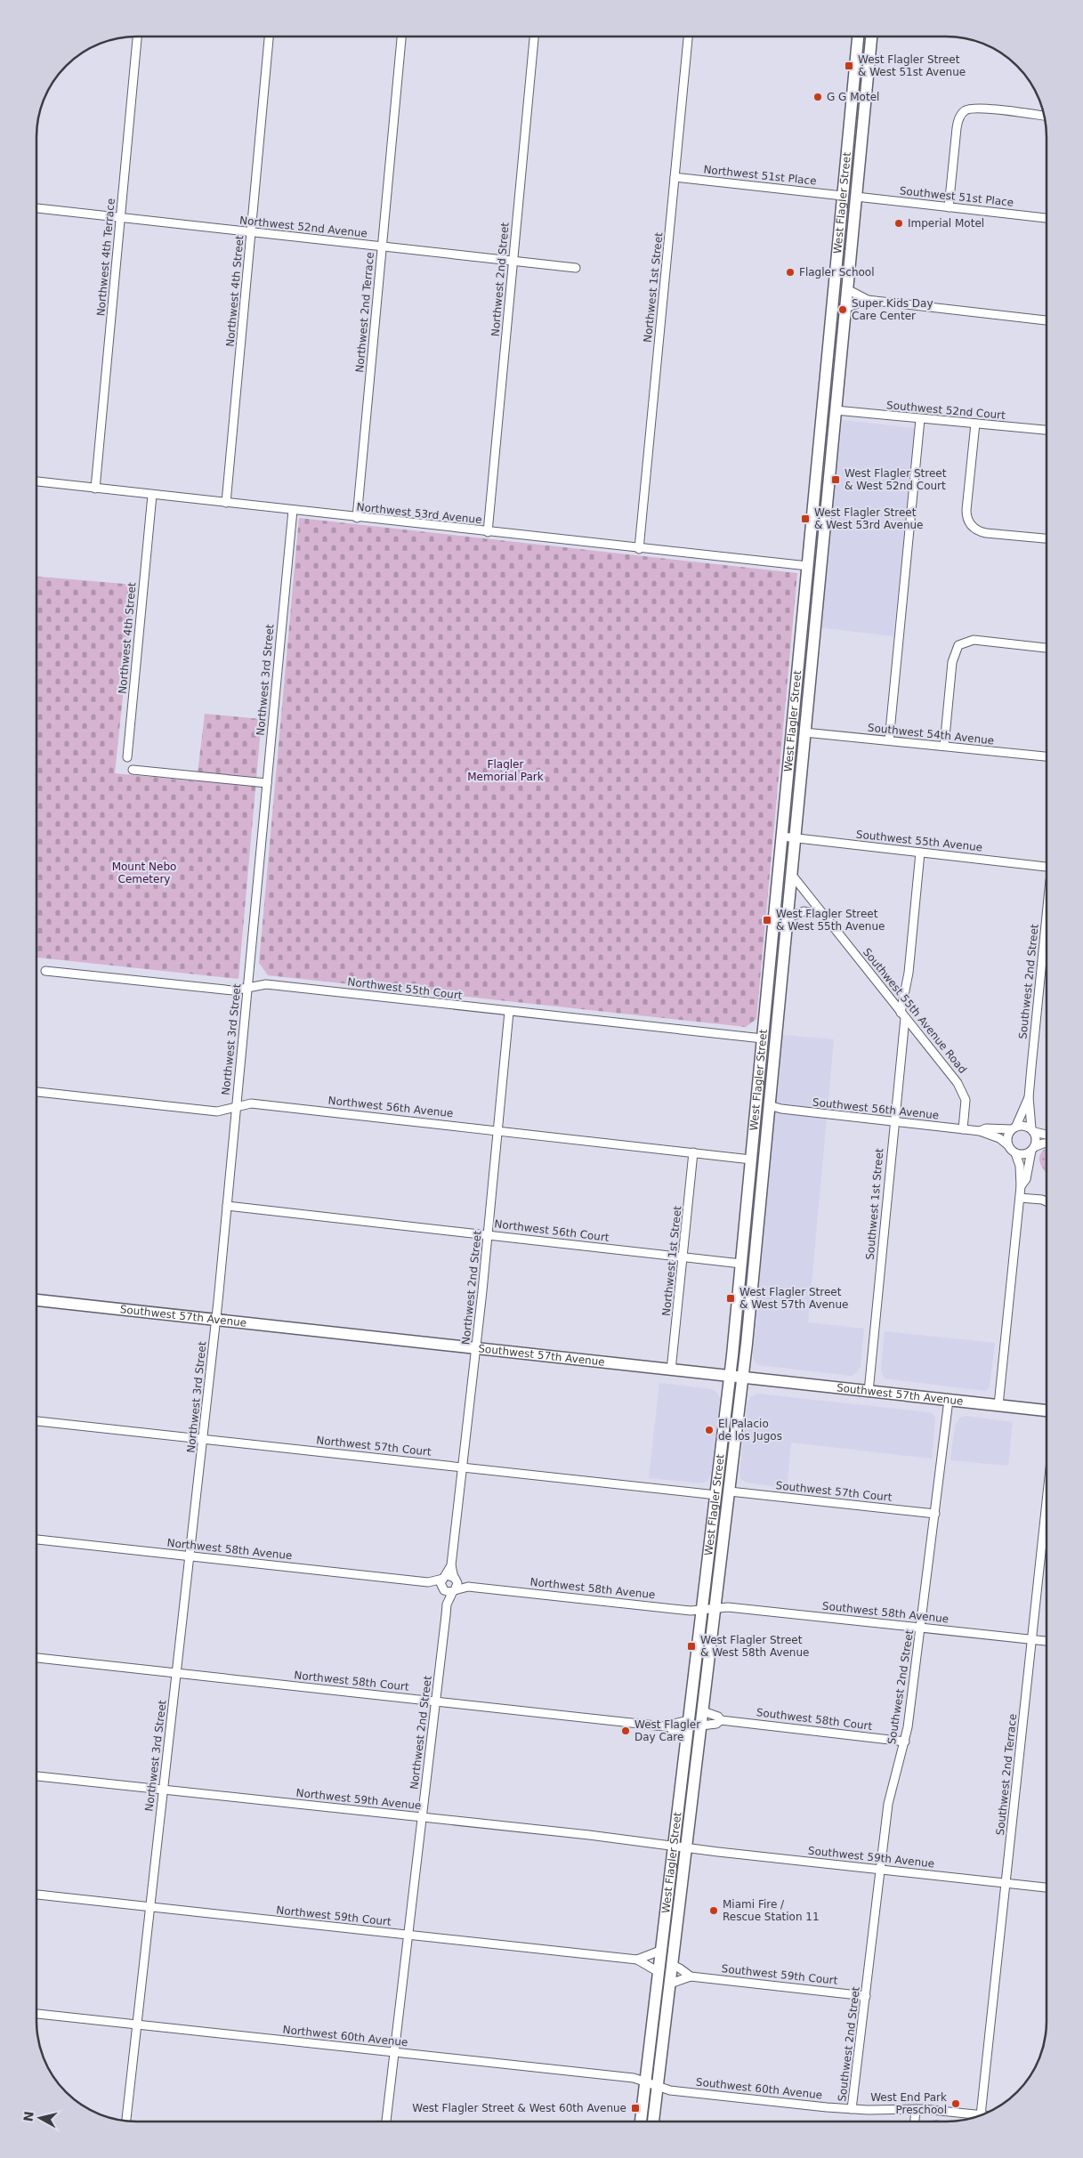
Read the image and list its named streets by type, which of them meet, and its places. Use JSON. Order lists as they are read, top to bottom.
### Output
{
  "streets": {
    "main road": ["West Flagler Street", "Southwest 57th Avenue"],
    "street": [
      "Northwest 51st Place",
      "Southwest 51st Place",
      "Northwest 52nd Avenue",
      "Northwest 4th Terrace",
      "Northwest 2nd Street",
      "Northwest 1st Street",
      "Northwest 4th Street",
      "Northwest 2nd Terrace",
      "Southwest 52nd Court",
      "Northwest 53rd Avenue",
      "Northwest 3rd Street",
      "Southwest 54th Avenue",
      "Southwest 55th Avenue",
      "Southwest 2nd Street",
      "Northwest 55th Court",
      "Southwest 55th Avenue Road",
      "Northwest 56th Avenue",
      "Southwest 56th Avenue",
      "Southwest 1st Street",
      "Northwest 56th Court",
      "Northwest 57th Court",
      "Southwest 57th Court",
      "Northwest 58th Avenue",
      "Southwest 58th Avenue",
      "Northwest 58th Court",
      "Southwest 58th Court",
      "Southwest 2nd Terrace",
      "Northwest 59th Avenue",
      "Southwest 59th Avenue",
      "Northwest 59th Court",
      "Southwest 59th Court",
      "Northwest 60th Avenue",
      "Southwest 60th Avenue"
    ]
  },
  "crossings": [
    ["Northwest 51st Place", "West Flagler Street"],
    ["Northwest 51st Place", "Northwest 1st Street"],
    ["Southwest 51st Place", "West Flagler Street"],
    ["West Flagler Street", "Southwest 52nd Court"],
    ["West Flagler Street", "Northwest 53rd Avenue"],
    ["West Flagler Street", "Southwest 54th Avenue"],
    ["West Flagler Street", "Southwest 55th Avenue"],
    ["West Flagler Street", "Northwest 55th Court"],
    ["West Flagler Street", "Southwest 55th Avenue Road"],
    ["West Flagler Street", "Northwest 56th Avenue"],
    ["West Flagler Street", "Southwest 56th Avenue"],
    ["West Flagler Street", "Northwest 56th Court"],
    ["West Flagler Street", "Southwest 57th Avenue"],
    ["West Flagler Street", "Northwest 57th Court"],
    ["West Flagler Street", "Southwest 57th Court"],
    ["West Flagler Street", "Northwest 58th Avenue"],
    ["West Flagler Street", "Southwest 58th Avenue"],
    ["West Flagler Street", "Northwest 58th Court"],
    ["West Flagler Street", "Southwest 58th Court"],
    ["West Flagler Street", "Northwest 59th Avenue"],
    ["West Flagler Street", "Southwest 59th Avenue"],
    ["West Flagler Street", "Northwest 59th Court"],
    ["West Flagler Street", "Southwest 59th Court"],
    ["West Flagler Street", "Northwest 60th Avenue"],
    ["West Flagler Street", "Southwest 60th Avenue"],
    ["Northwest 52nd Avenue", "Northwest 4th Terrace"],
    ["Northwest 52nd Avenue", "Northwest 2nd Street"],
    ["Northwest 52nd Avenue", "Northwest 4th Street"],
    ["Northwest 52nd Avenue", "Northwest 2nd Terrace"],
    ["Northwest 4th Terrace", "Northwest 53rd Avenue"],
    ["Northwest 2nd Street", "Northwest 53rd Avenue"],
    ["Northwest 2nd Street", "Northwest 55th Court"],
    ["Northwest 2nd Street", "Northwest 56th Avenue"],
    ["Northwest 2nd Street", "Northwest 56th Court"],
    ["Northwest 2nd Street", "Southwest 57th Avenue"],
    ["Northwest 2nd Street", "Northwest 57th Court"],
    ["Northwest 2nd Street", "Northwest 58th Avenue"],
    ["Northwest 2nd Street", "Northwest 58th Court"],
    ["Northwest 2nd Street", "Northwest 59th Avenue"],
    ["Northwest 2nd Street", "Northwest 59th Court"],
    ["Northwest 2nd Street", "Northwest 60th Avenue"],
    ["Northwest 1st Street", "Northwest 53rd Avenue"],
    ["Northwest 1st Street", "Northwest 56th Avenue"],
    ["Northwest 1st Street", "Northwest 56th Court"],
    ["Northwest 1st Street", "Southwest 57th Avenue"],
    ["Northwest 4th Street", "Northwest 53rd Avenue"],
    ["Northwest 2nd Terrace", "Northwest 53rd Avenue"],
    ["Northwest 53rd Avenue", "Northwest 3rd Street"],
    ["Northwest 3rd Street", "Northwest 55th Court"],
    ["Northwest 3rd Street", "Northwest 56th Avenue"],
    ["Northwest 3rd Street", "Northwest 56th Court"],
    ["Northwest 3rd Street", "Southwest 57th Avenue"],
    ["Northwest 3rd Street", "Northwest 57th Court"],
    ["Northwest 3rd Street", "Northwest 58th Avenue"],
    ["Northwest 3rd Street", "Northwest 58th Court"],
    ["Northwest 3rd Street", "Northwest 59th Avenue"],
    ["Northwest 3rd Street", "Northwest 59th Court"],
    ["Northwest 3rd Street", "Northwest 60th Avenue"],
    ["Southwest 55th Avenue", "Southwest 1st Street"],
    ["Southwest 2nd Street", "Southwest 56th Avenue"],
    ["Southwest 2nd Street", "Southwest 57th Avenue"],
    ["Southwest 2nd Street", "Southwest 57th Court"],
    ["Southwest 2nd Street", "Southwest 58th Avenue"],
    ["Southwest 2nd Street", "Southwest 58th Court"],
    ["Southwest 2nd Street", "Southwest 59th Avenue"],
    ["Southwest 2nd Street", "Southwest 59th Court"],
    ["Southwest 2nd Street", "Southwest 60th Avenue"],
    ["Southwest 55th Avenue Road", "Southwest 56th Avenue"],
    ["Southwest 55th Avenue Road", "Southwest 1st Street"],
    ["Southwest 56th Avenue", "Southwest 1st Street"],
    ["Southwest 1st Street", "Southwest 57th Avenue"],
    ["Northwest 58th Avenue", "Southwest 58th Avenue"],
    ["Southwest 58th Avenue", "Southwest 2nd Terrace"],
    ["Southwest 2nd Terrace", "Southwest 59th Avenue"],
    ["Northwest 59th Avenue", "Southwest 59th Avenue"],
    ["Northwest 60th Avenue", "Southwest 60th Avenue"]
  ],
  "parks": ["Flagler Memorial Park", "Mount Nebo Cemetery"],
  "places": {
    "transit": [
      "West Flagler Street & West 51st Avenue",
      "West Flagler Street & West 52nd Court",
      "West Flagler Street & West 53rd Avenue",
      "West Flagler Street & West 55th Avenue",
      "West Flagler Street & West 57th Avenue",
      "West Flagler Street & West 58th Avenue",
      "West Flagler Street & West 60th Avenue"
    ],
    "other": [
      "G G Motel",
      "Imperial Motel",
      "Flagler School",
      "Super Kids Day Care Center",
      "El Palacio de los Jugos",
      "West Flagler Day Care",
      "Miami Fire / Rescue Station 11",
      "West End Park Preschool"
    ]
  },
  "north": "left"
}
